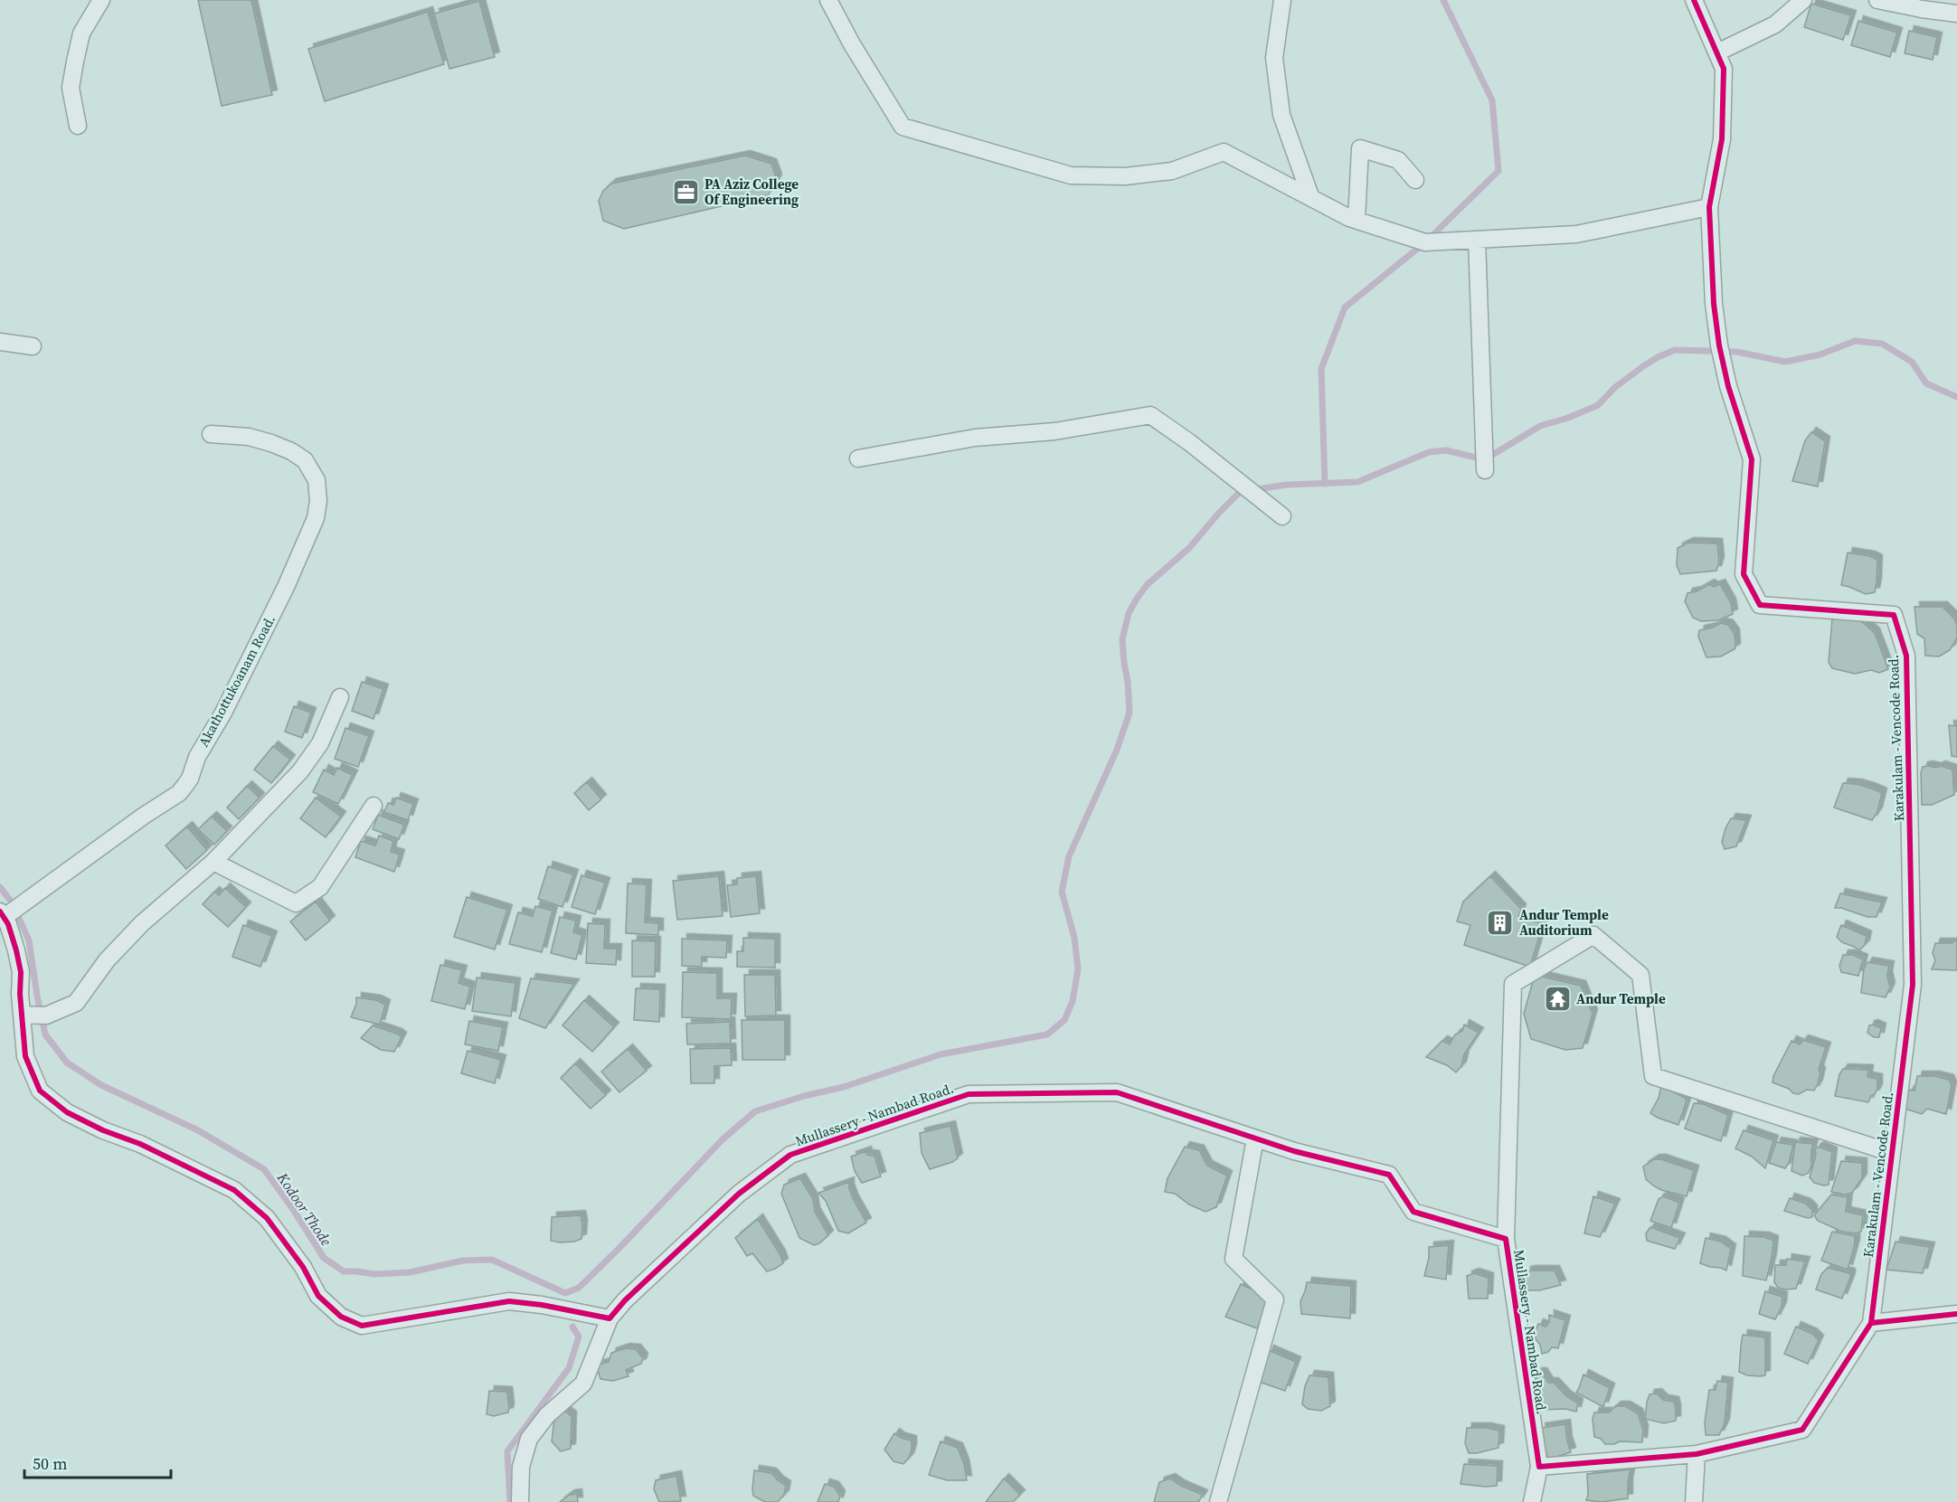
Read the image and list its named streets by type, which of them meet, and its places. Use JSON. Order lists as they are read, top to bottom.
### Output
{
  "streets": {
    "street": ["Akathottukoanam Road.", "Karakulam - Vencode Road.", "Mullassery - Nambad Road."]
  },
  "water": ["Kodoor Thode"],
  "places": {
    "office": ["PA Aziz College Of Engineering"],
    "building": ["Andur Temple Auditorium"],
    "temple": ["Andur Temple"]
  },
  "scale_bar": "50 m"
}
